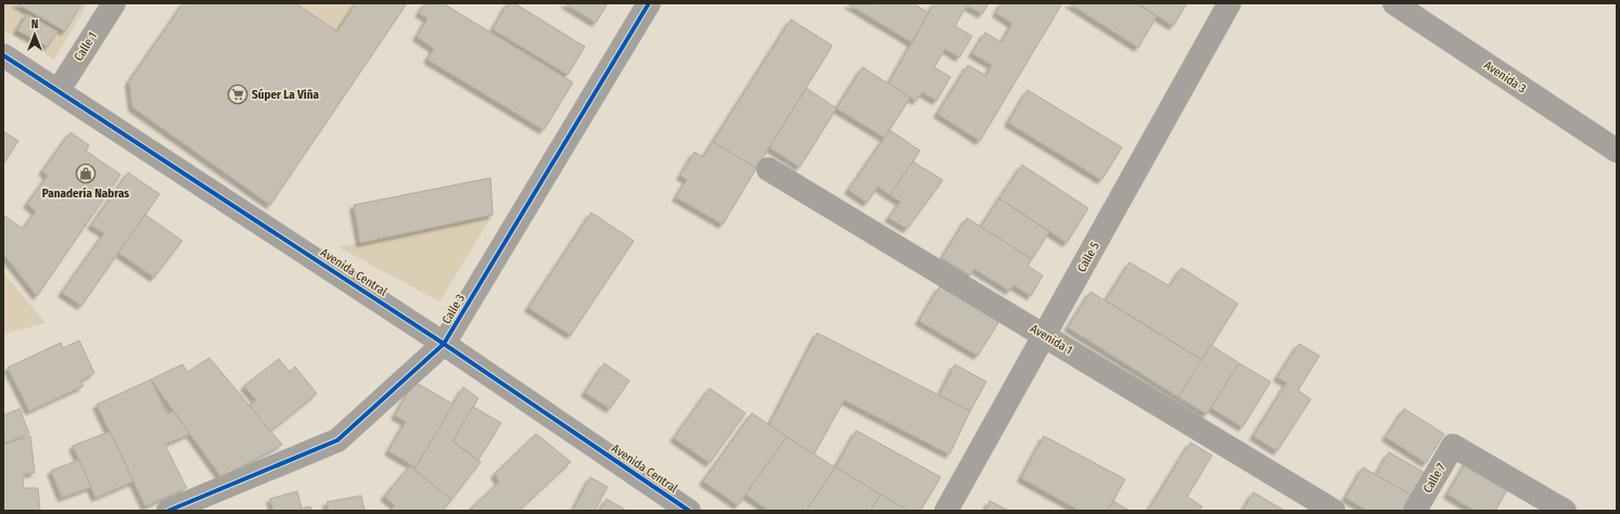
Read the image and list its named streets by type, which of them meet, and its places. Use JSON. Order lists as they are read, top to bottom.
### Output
{
  "streets": {
    "street": [
      "Calle 1",
      "Avenida 3",
      "Calle 5",
      "Avenida Central",
      "Calle 3",
      "Avenida 1",
      "Calle 7"
    ]
  },
  "crossings": [
    ["Calle 1", "Avenida Central"],
    ["Calle 5", "Avenida 1"],
    ["Avenida Central", "Calle 3"]
  ],
  "places": {
    "supermarket": ["Súper La Viña"],
    "shop": ["Panadería Nabras"]
  },
  "north": "top"
}
